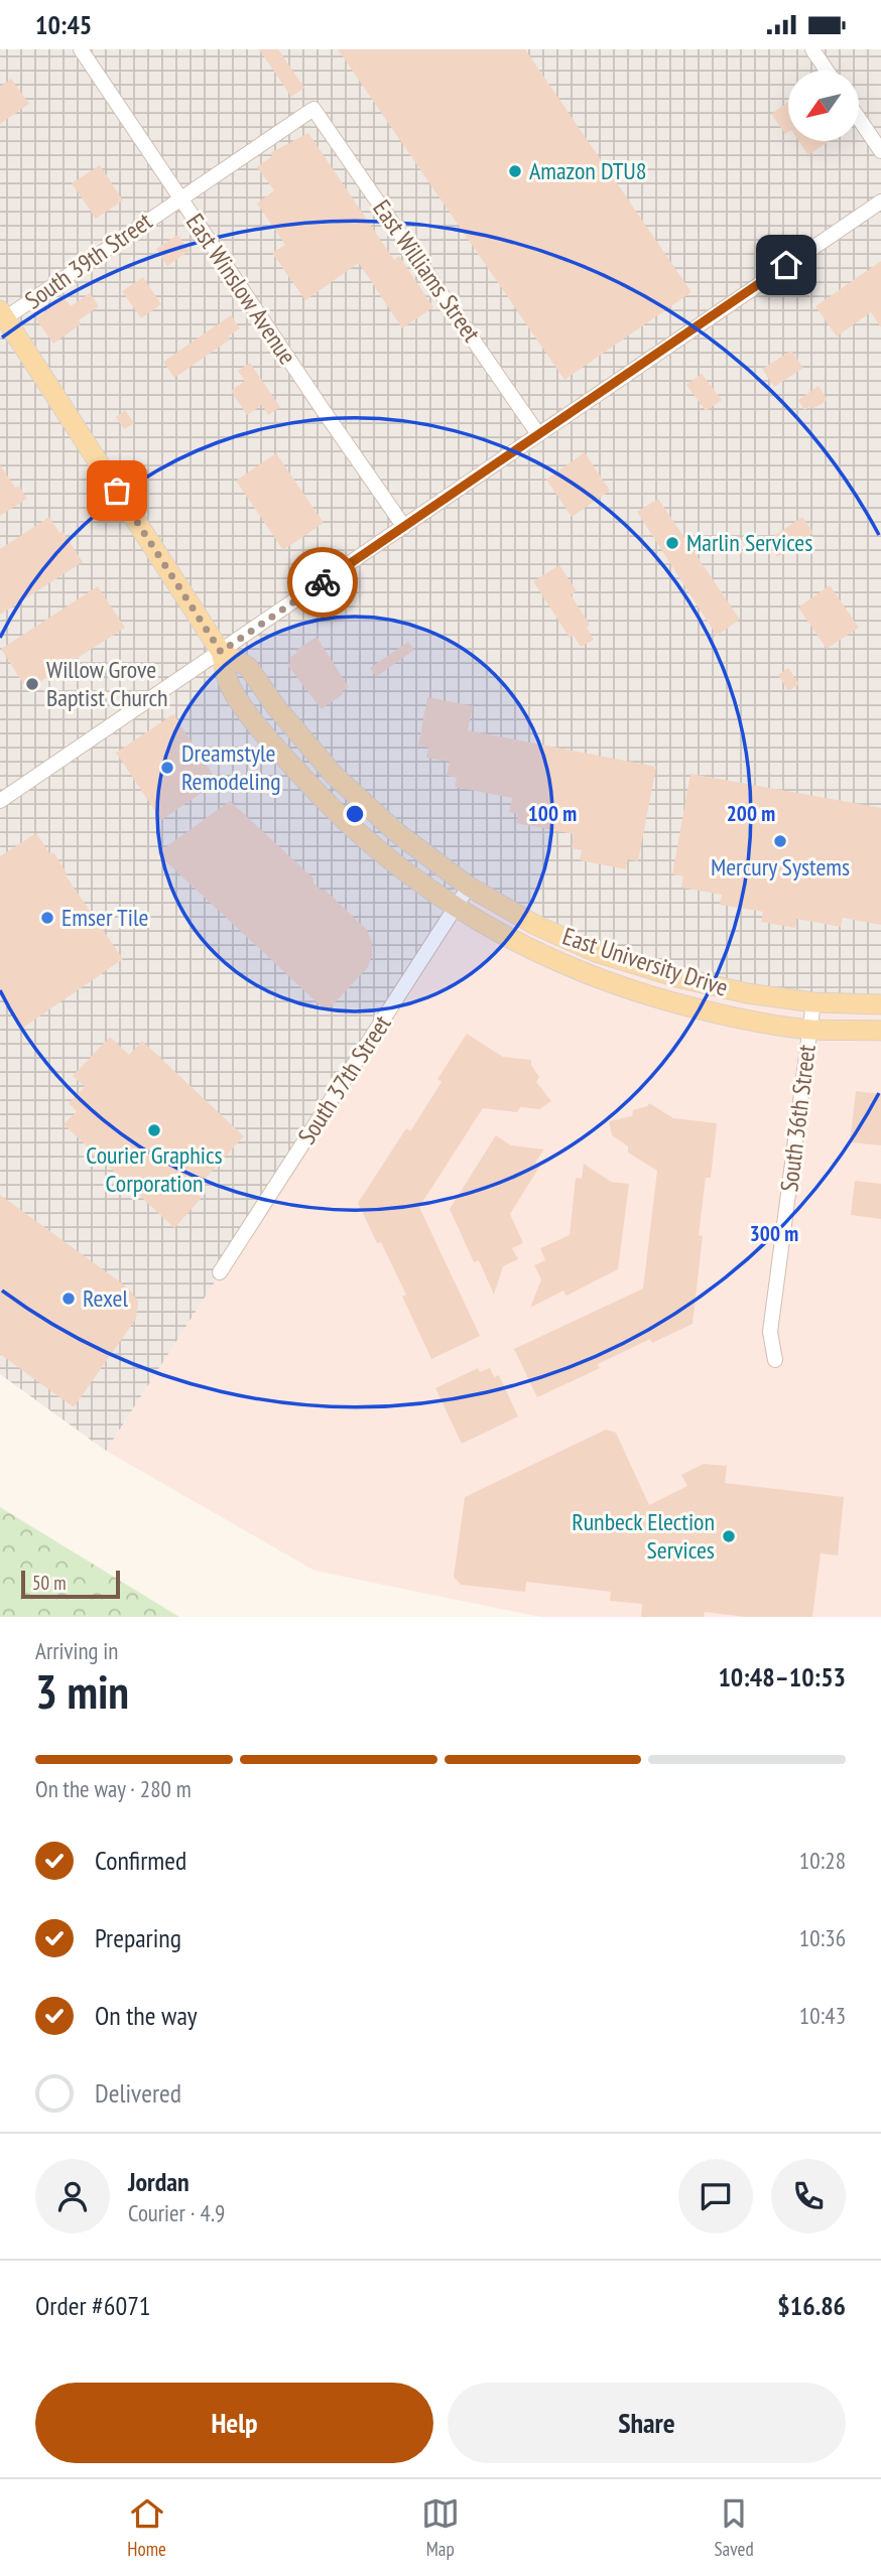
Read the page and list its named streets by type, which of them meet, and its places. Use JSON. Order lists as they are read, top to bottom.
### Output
{
  "streets": {
    "main road": ["East University Drive"],
    "street": [
      "South 39th Street",
      "East Williams Street",
      "East Winslow Avenue",
      "South 37th Street",
      "South 36th Street"
    ]
  },
  "crossings": [
    ["South 39th Street", "East Williams Street"],
    ["South 39th Street", "East Winslow Avenue"],
    ["South 39th Street", "East University Drive"],
    ["East University Drive", "South 37th Street"],
    ["East University Drive", "South 36th Street"]
  ],
  "places": [
    "Amazon DTU8",
    "Marlin Services",
    "Willow Grove Baptist Church",
    "Dreamstyle Remodeling",
    "Mercury Systems",
    "Emser Tile",
    "Courier Graphics Corporation",
    "Rexel",
    "Runbeck Election Services"
  ],
  "scale_bar": "50 m",
  "north": "bottom left",
  "page": {
    "status": "10:45",
    "scale": "50 m",
    "heading": ["3 min", "Arriving in", "10:48–10:53"],
    "panel": [
      "Jordan",
      "Courier · 4.9",
      "Order #6071",
      "$16.86"
    ],
    "bar": "On the way · 280 m",
    "list": [
      ["Confirmed", "10:28"],
      ["Preparing", "10:36"],
      ["On the way", "10:43"],
      "Delivered"
    ],
    "buttons": ["Help", "Share"],
    "tabs": ["Home", "Map", "Saved"]
  },
  "rings": ["100 m", "200 m", "300 m"]
}
